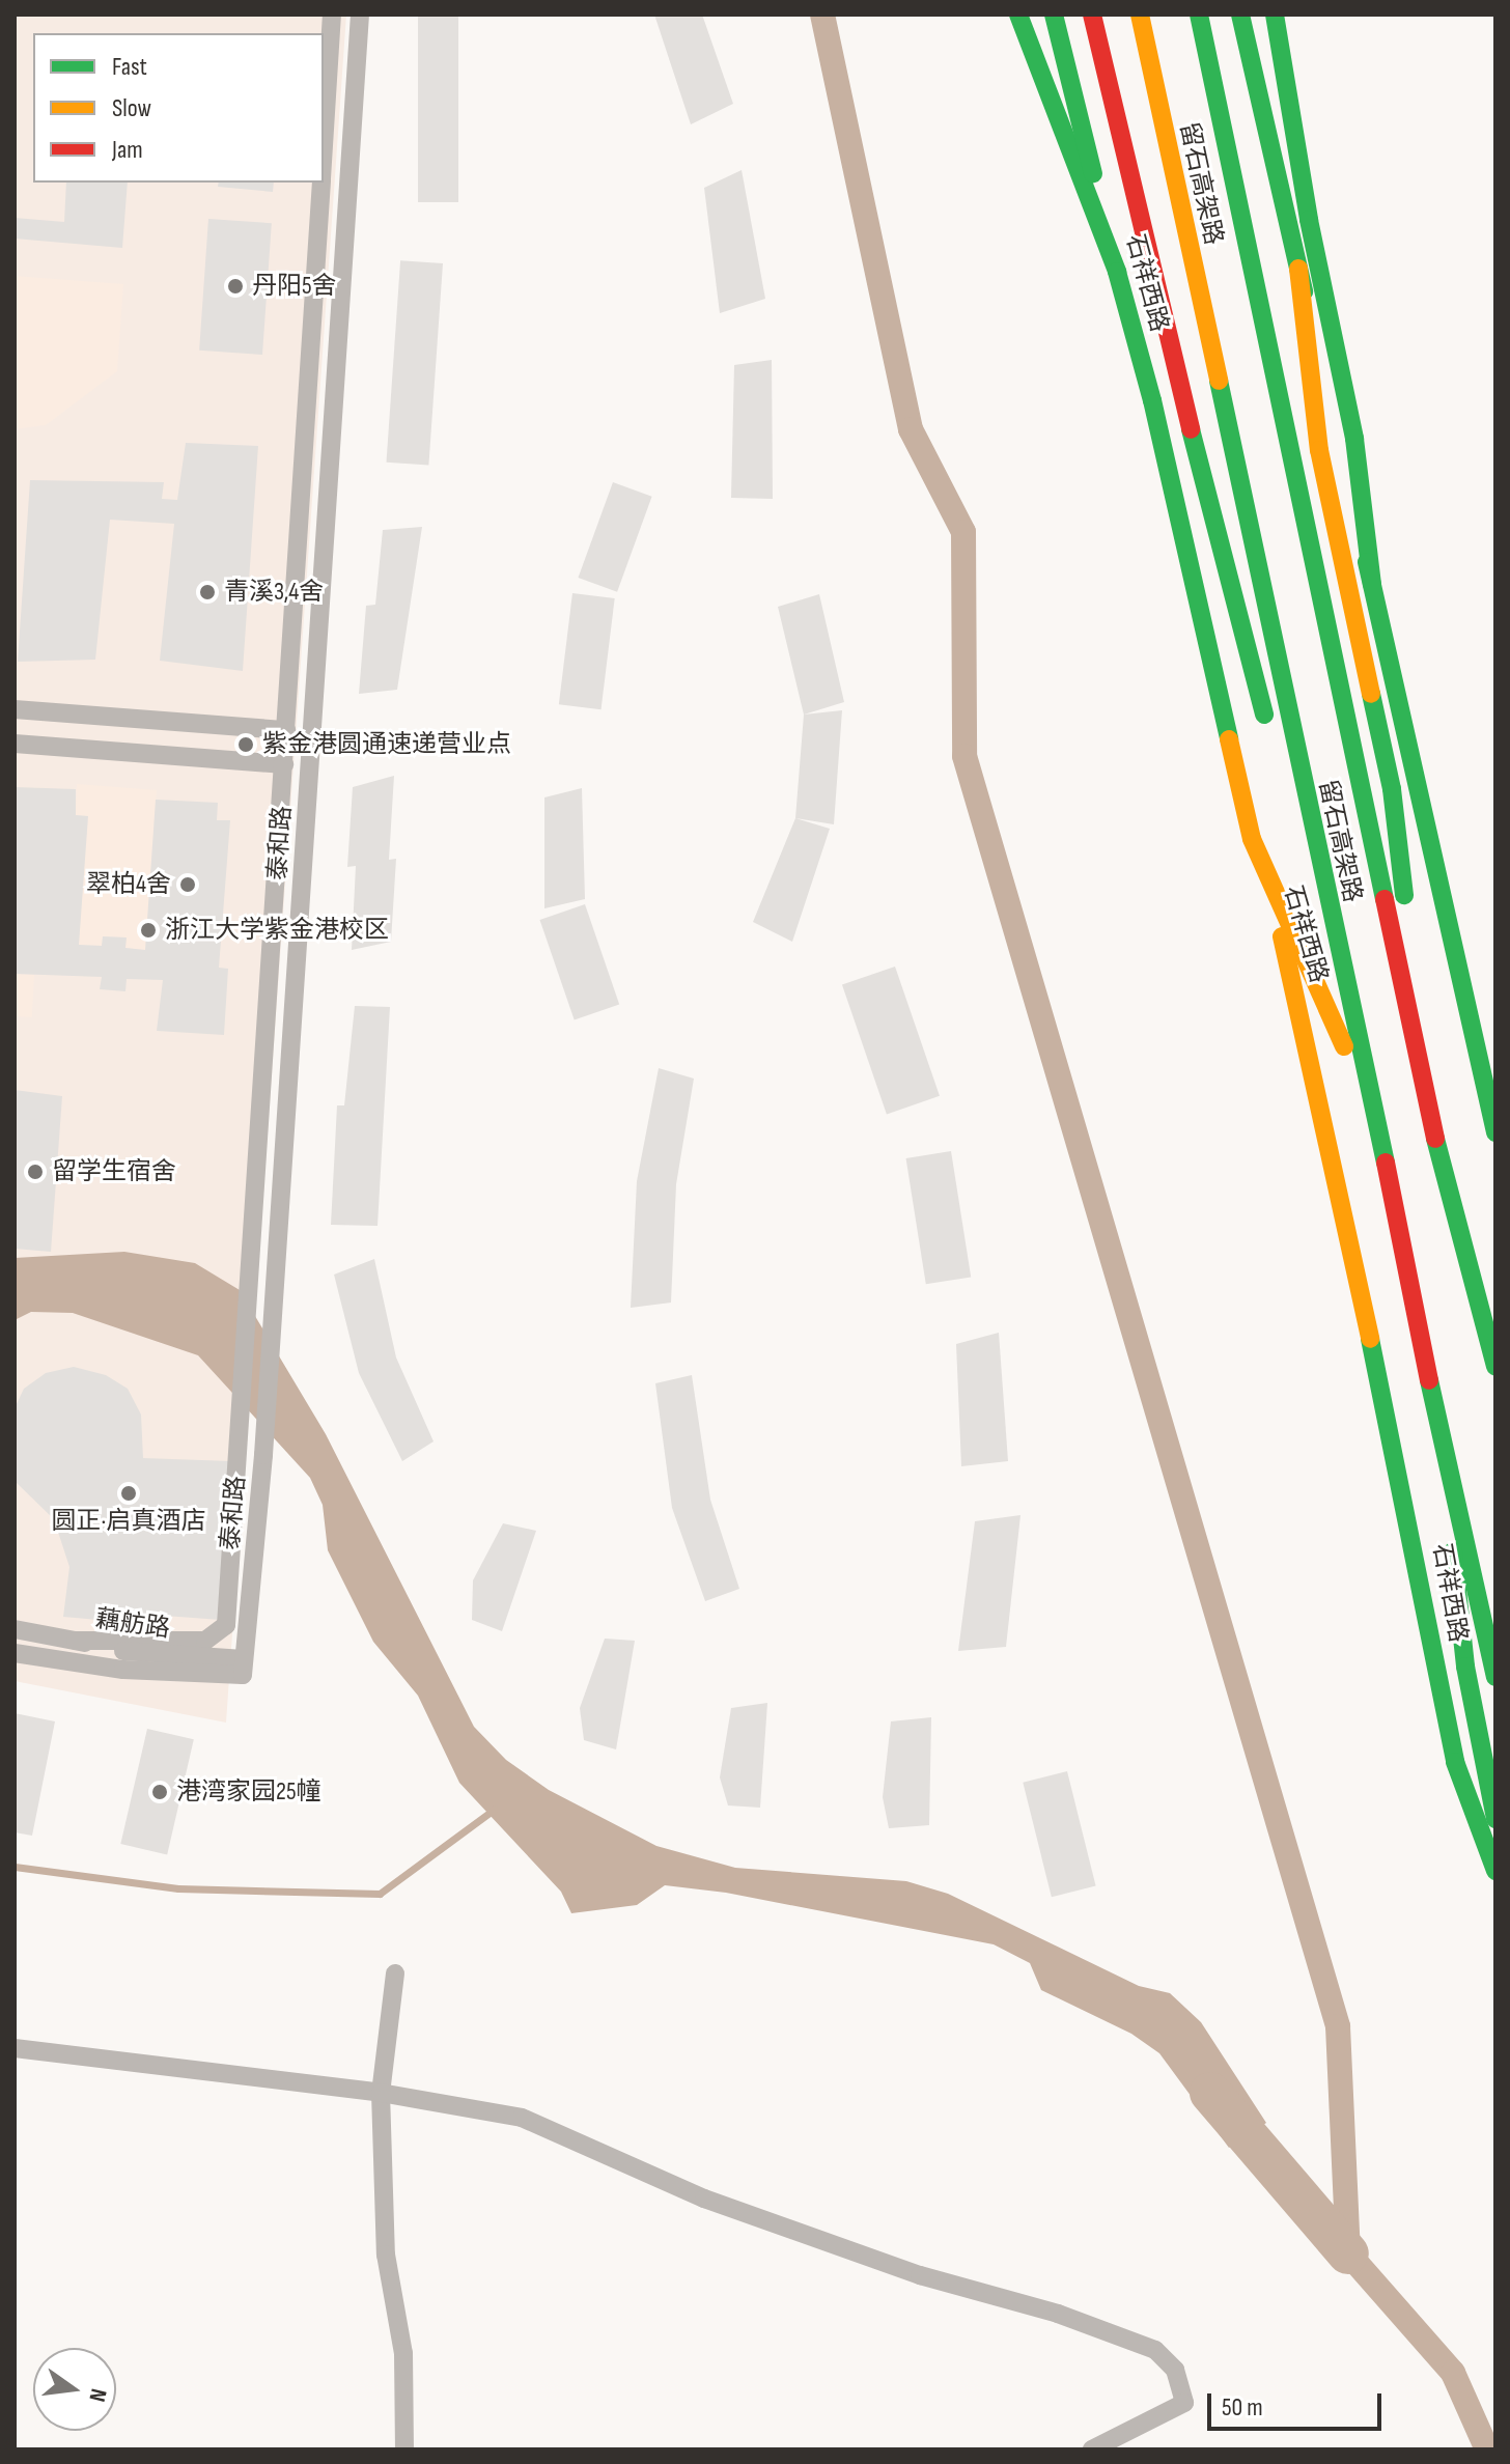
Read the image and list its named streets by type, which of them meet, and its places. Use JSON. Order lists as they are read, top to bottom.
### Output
{
  "streets": {
    "main road": ["留石高架路", "石祥西路"],
    "street": ["泰和路", "藕舫路"]
  },
  "crossings": [
    ["留石高架路", "石祥西路"],
    ["泰和路", "藕舫路"]
  ],
  "places": [
    "丹阳5舍",
    "青溪3,4舍",
    "紫金港圆通速递营业点",
    "翠柏4舍",
    "浙江大学紫金港校区",
    "留学生宿舍",
    "圆正·启真酒店",
    "港湾家园25幢"
  ],
  "legend": ["Fast", "Slow", "Jam"],
  "scale_bar": "50 m",
  "north": "right"
}
